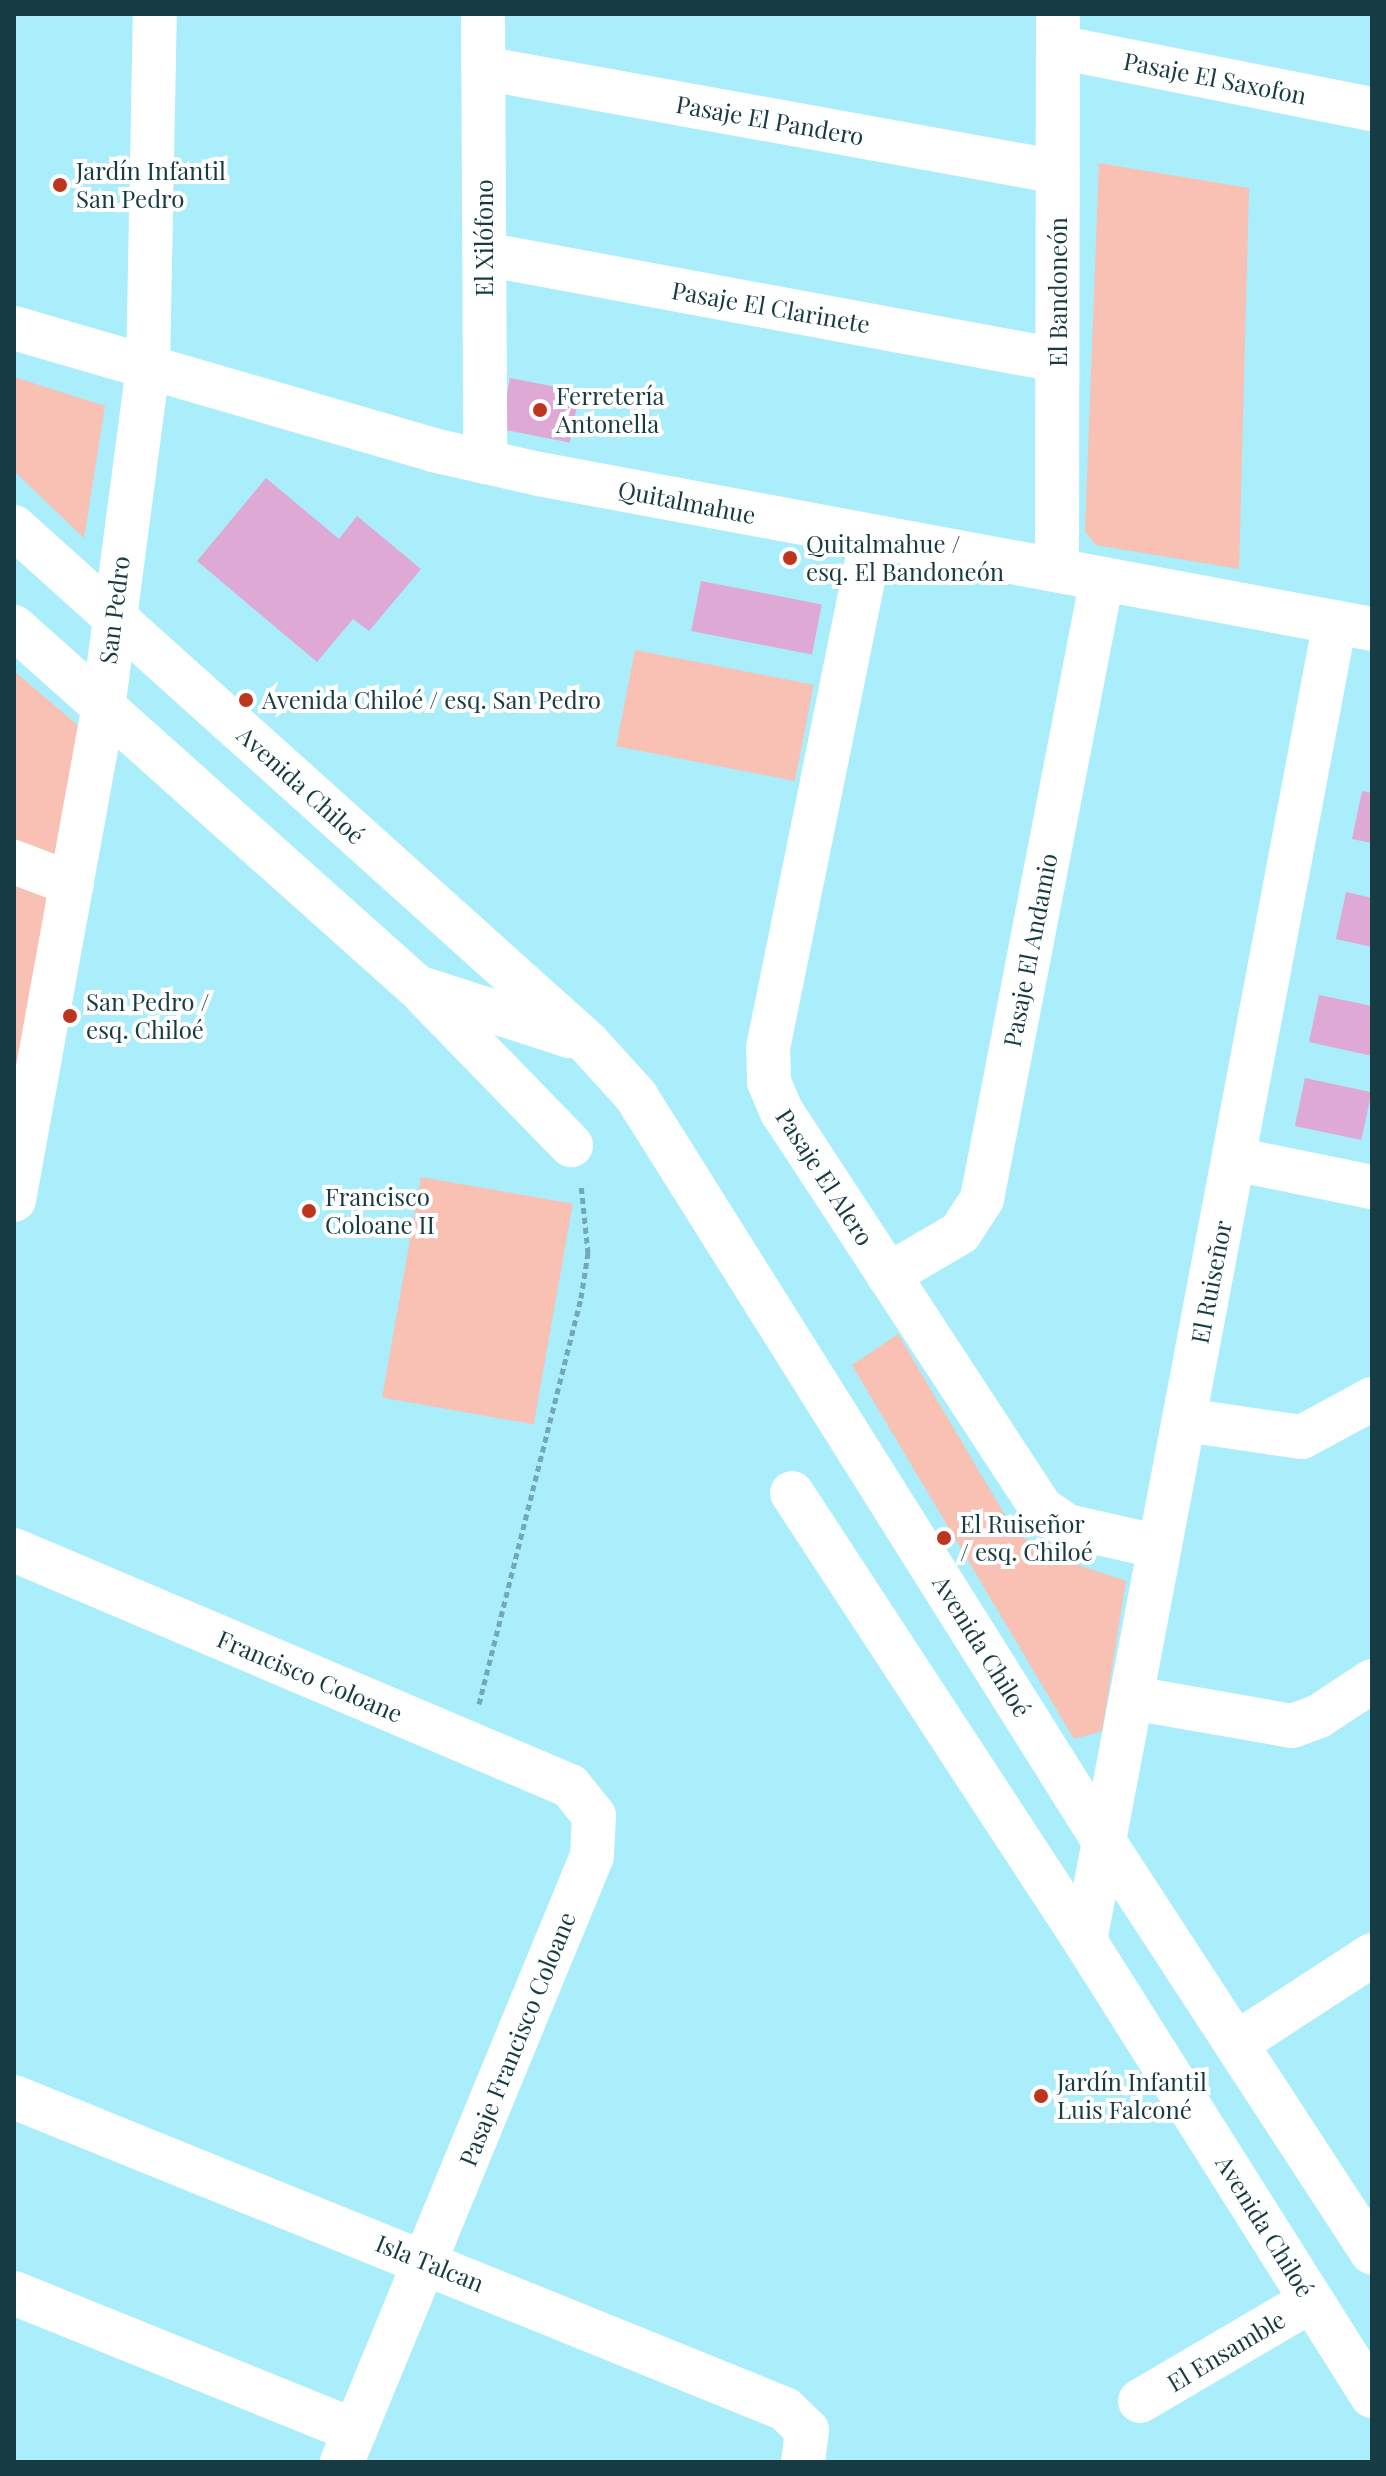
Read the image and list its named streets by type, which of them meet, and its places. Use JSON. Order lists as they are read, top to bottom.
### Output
{
  "streets": {
    "street": [
      "Pasaje El Saxofon",
      "Pasaje El Pandero",
      "El Xilófono",
      "El Bandoneón",
      "Pasaje El Clarinete",
      "Quitalmahue",
      "San Pedro",
      "Avenida Chiloé",
      "Pasaje El Andamio",
      "Pasaje El Alero",
      "El Ruiseñor",
      "Francisco Coloane",
      "Pasaje Francisco Coloane",
      "Isla Talcan",
      "El Ensamble"
    ]
  },
  "crossings": [
    ["Pasaje El Saxofon", "El Bandoneón"],
    ["Pasaje El Pandero", "El Xilófono"],
    ["Pasaje El Pandero", "El Bandoneón"],
    ["El Xilófono", "Pasaje El Clarinete"],
    ["El Xilófono", "Quitalmahue"],
    ["El Bandoneón", "Pasaje El Clarinete"],
    ["El Bandoneón", "Quitalmahue"],
    ["Quitalmahue", "San Pedro"],
    ["Quitalmahue", "Pasaje El Andamio"],
    ["Quitalmahue", "Pasaje El Alero"],
    ["Quitalmahue", "El Ruiseñor"],
    ["San Pedro", "Avenida Chiloé"],
    ["Avenida Chiloé", "El Ruiseñor"],
    ["Avenida Chiloé", "El Ensamble"],
    ["Pasaje El Andamio", "Pasaje El Alero"],
    ["Pasaje El Alero", "El Ruiseñor"],
    ["Francisco Coloane", "Pasaje Francisco Coloane"],
    ["Pasaje Francisco Coloane", "Isla Talcan"]
  ],
  "places": [
    "Jardín Infantil San Pedro",
    "Ferretería Antonella",
    "Quitalmahue / esq. El Bandoneón",
    "Avenida Chiloé / esq. San Pedro",
    "San Pedro / esq. Chiloé",
    "Francisco Coloane II",
    "El Ruiseñor / esq. Chiloé",
    "Jardín Infantil Luis Falconé"
  ]
}
